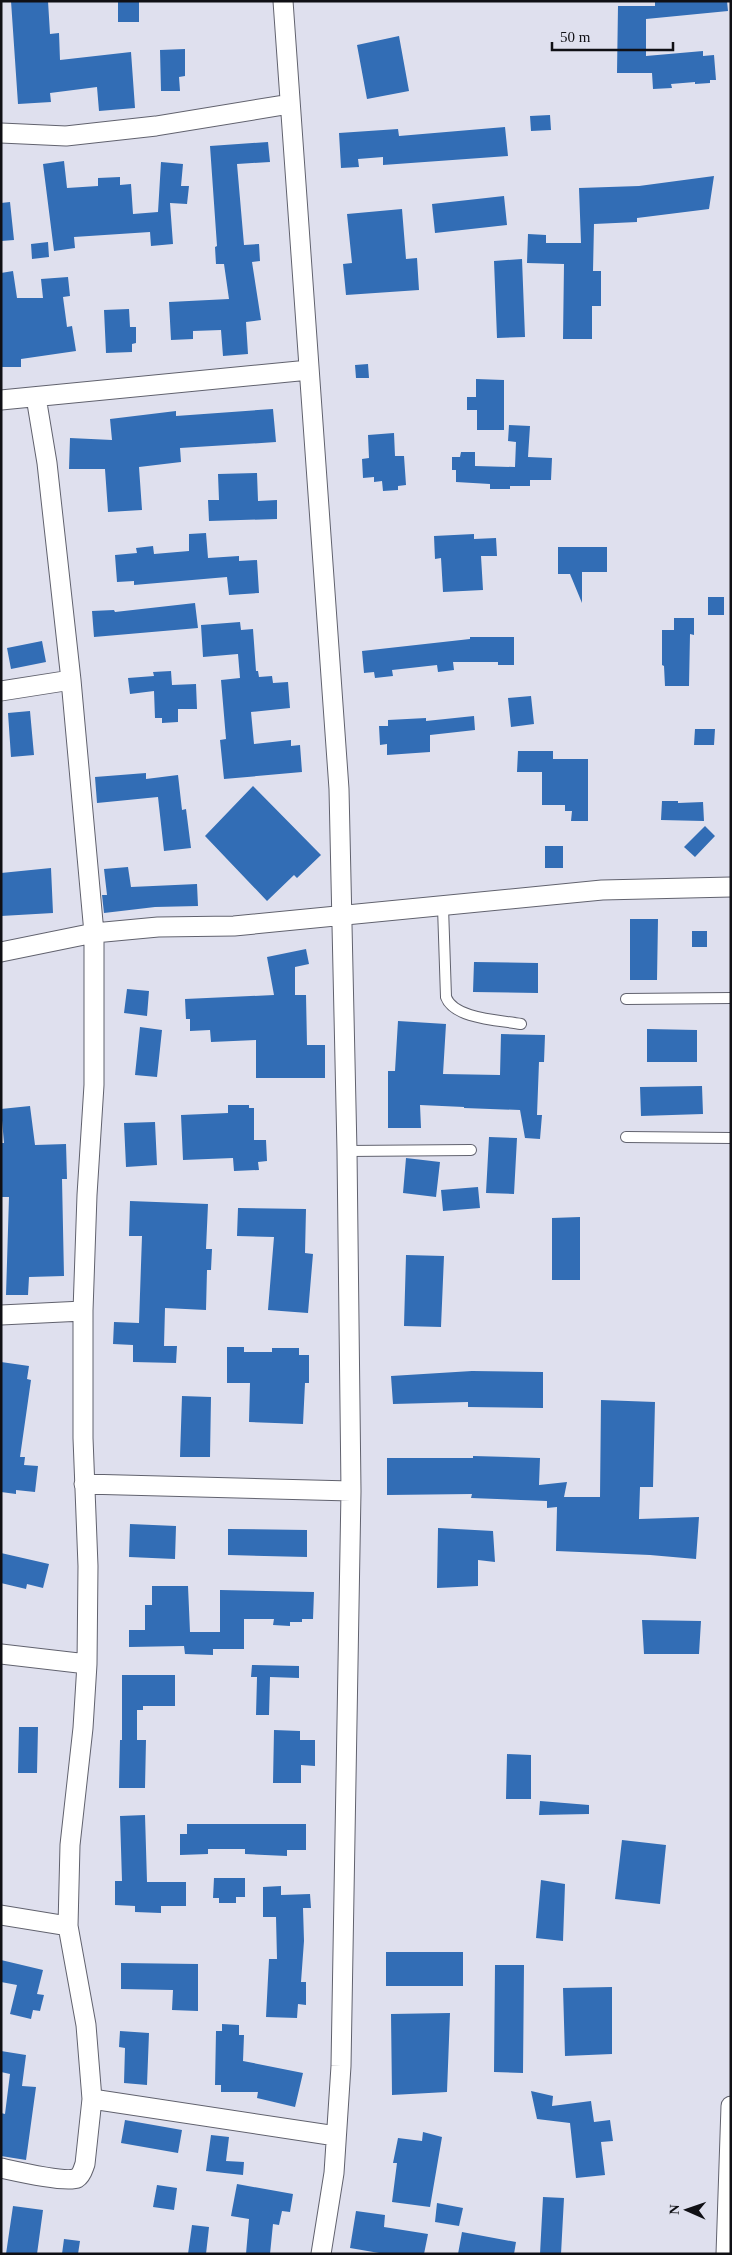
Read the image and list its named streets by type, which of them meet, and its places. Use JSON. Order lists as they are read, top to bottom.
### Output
{
  "scale_bar": "50 m",
  "north": "left"
}
